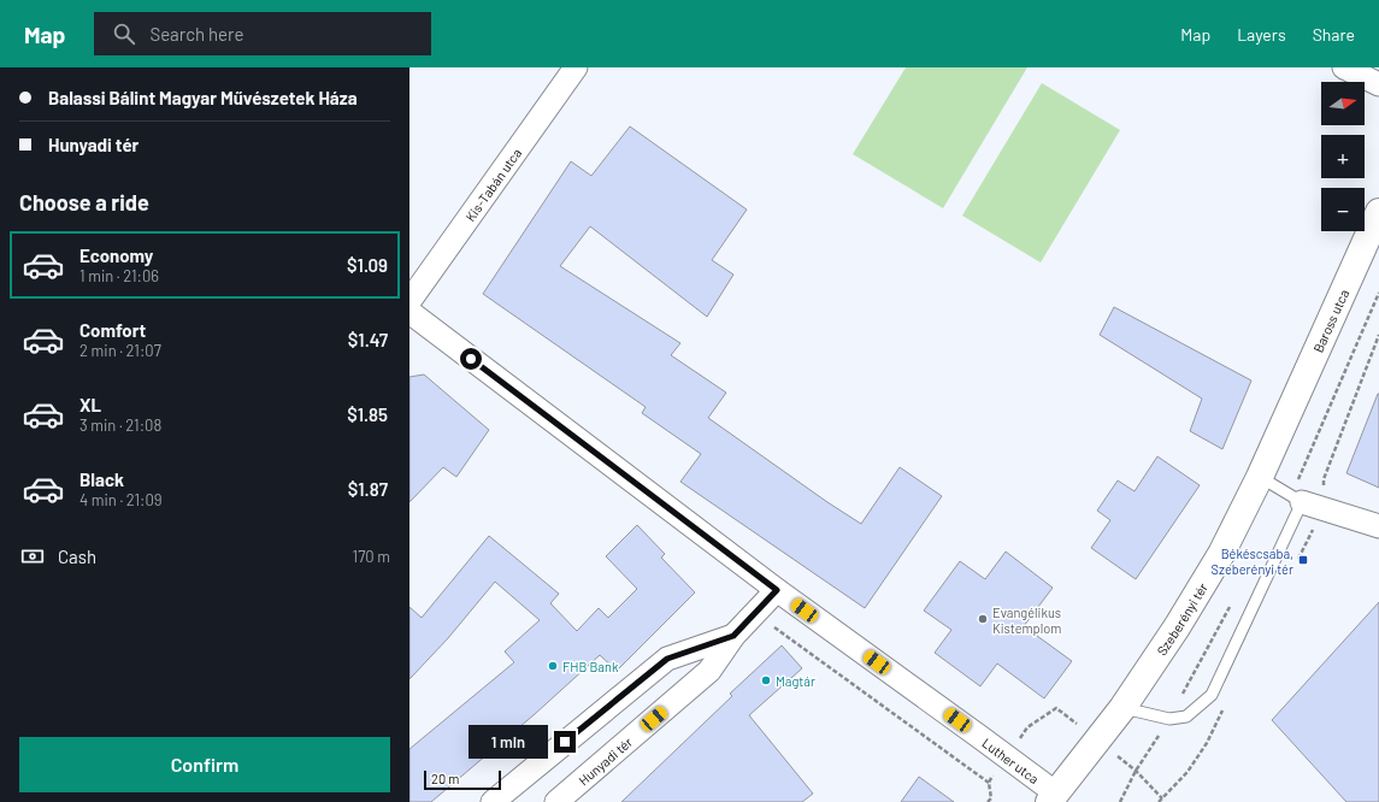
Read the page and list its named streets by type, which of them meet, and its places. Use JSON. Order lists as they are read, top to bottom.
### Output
{
  "streets": {
    "main road": ["Baross utca", "Szeberényi tér"],
    "street": ["Kis-Tabán utca", "Hunyadi tér", "Luther utca"]
  },
  "crossings": [
    ["Baross utca", "Szeberényi tér"],
    ["Szeberényi tér", "Luther utca"],
    ["Hunyadi tér", "Luther utca"]
  ],
  "places": {
    "transit": ["Békéscsaba, Szeberényi tér"],
    "other": ["Evangélikus Kistemplom", "FHB Bank", "Magtár"]
  },
  "scale_bar": "20 m",
  "north": "right",
  "page": {
    "header": "Map",
    "search": "Search here",
    "nav": ["Map", "Layers", "Share"],
    "banner": ["Balassi Bálint Magyar Művészetek Háza", "Hunyadi tér"],
    "map_buttons": ["+", "−"],
    "heading": "Choose a ride",
    "list": [
      {
        "name": "Economy",
        "note": "1 min · 21:06",
        "value": "$1.09"
      },
      {
        "name": "Comfort",
        "note": "2 min · 21:07",
        "value": "$1.47"
      },
      {
        "name": "XL",
        "note": "3 min · 21:08",
        "value": "$1.85"
      },
      {
        "name": "Black",
        "note": "4 min · 21:09",
        "value": "$1.87"
      }
    ],
    "pay": ["Cash", "170 m"],
    "bubble": "1 min",
    "buttons": "Confirm",
    "scale": "20 m"
  }
}
